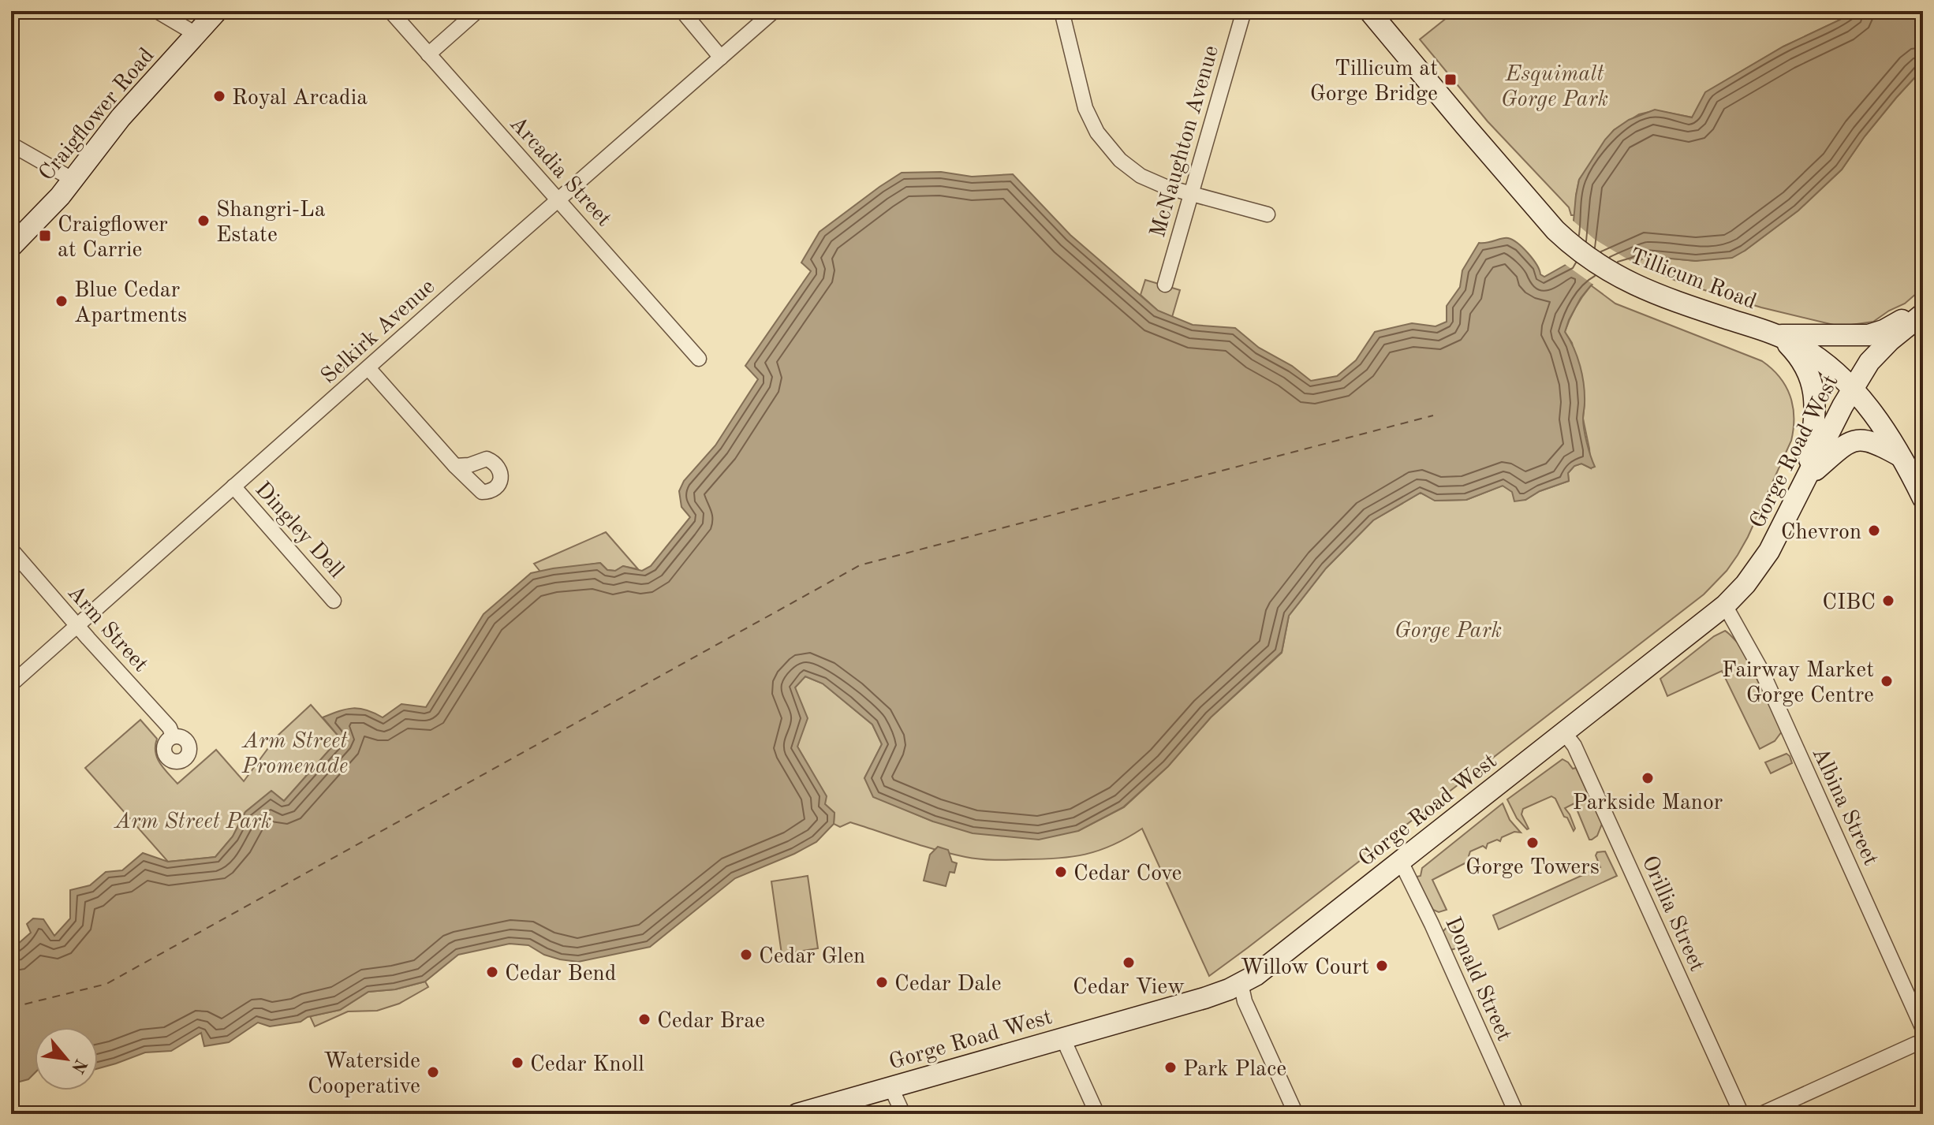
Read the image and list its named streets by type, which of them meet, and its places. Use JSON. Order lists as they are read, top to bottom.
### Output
{
  "streets": {
    "main road": ["Craigflower Road", "Tillicum Road", "Gorge Road West"],
    "street": [
      "McNaughton Avenue",
      "Arcadia Street",
      "Selkirk Avenue",
      "Dingley Dell",
      "Arm Street",
      "Albina Street",
      "Orillia Street",
      "Donald Street"
    ]
  },
  "crossings": [
    ["Arcadia Street", "Selkirk Avenue"],
    ["Tillicum Road", "Gorge Road West"],
    ["Selkirk Avenue", "Dingley Dell"],
    ["Selkirk Avenue", "Arm Street"],
    ["Gorge Road West", "Albina Street"],
    ["Gorge Road West", "Orillia Street"],
    ["Gorge Road West", "Donald Street"]
  ],
  "parks": [
    "Esquimalt Gorge Park",
    "Gorge Park",
    "Arm Street Promenade",
    "Arm Street Park"
  ],
  "places": {
    "transit": ["Tillicum at Gorge Bridge", "Craigflower at Carrie"],
    "other": [
      "Royal Arcadia",
      "Shangri-La Estate",
      "Blue Cedar Apartments",
      "Chevron",
      "CIBC",
      "Fairway Market Gorge Centre",
      "Parkside Manor",
      "Gorge Towers",
      "Cedar Cove",
      "Cedar Glen",
      "Cedar View",
      "Willow Court",
      "Cedar Bend",
      "Cedar Dale",
      "Cedar Brae",
      "Cedar Knoll",
      "Park Place",
      "Waterside Cooperative"
    ]
  },
  "north": "bottom right"
}
